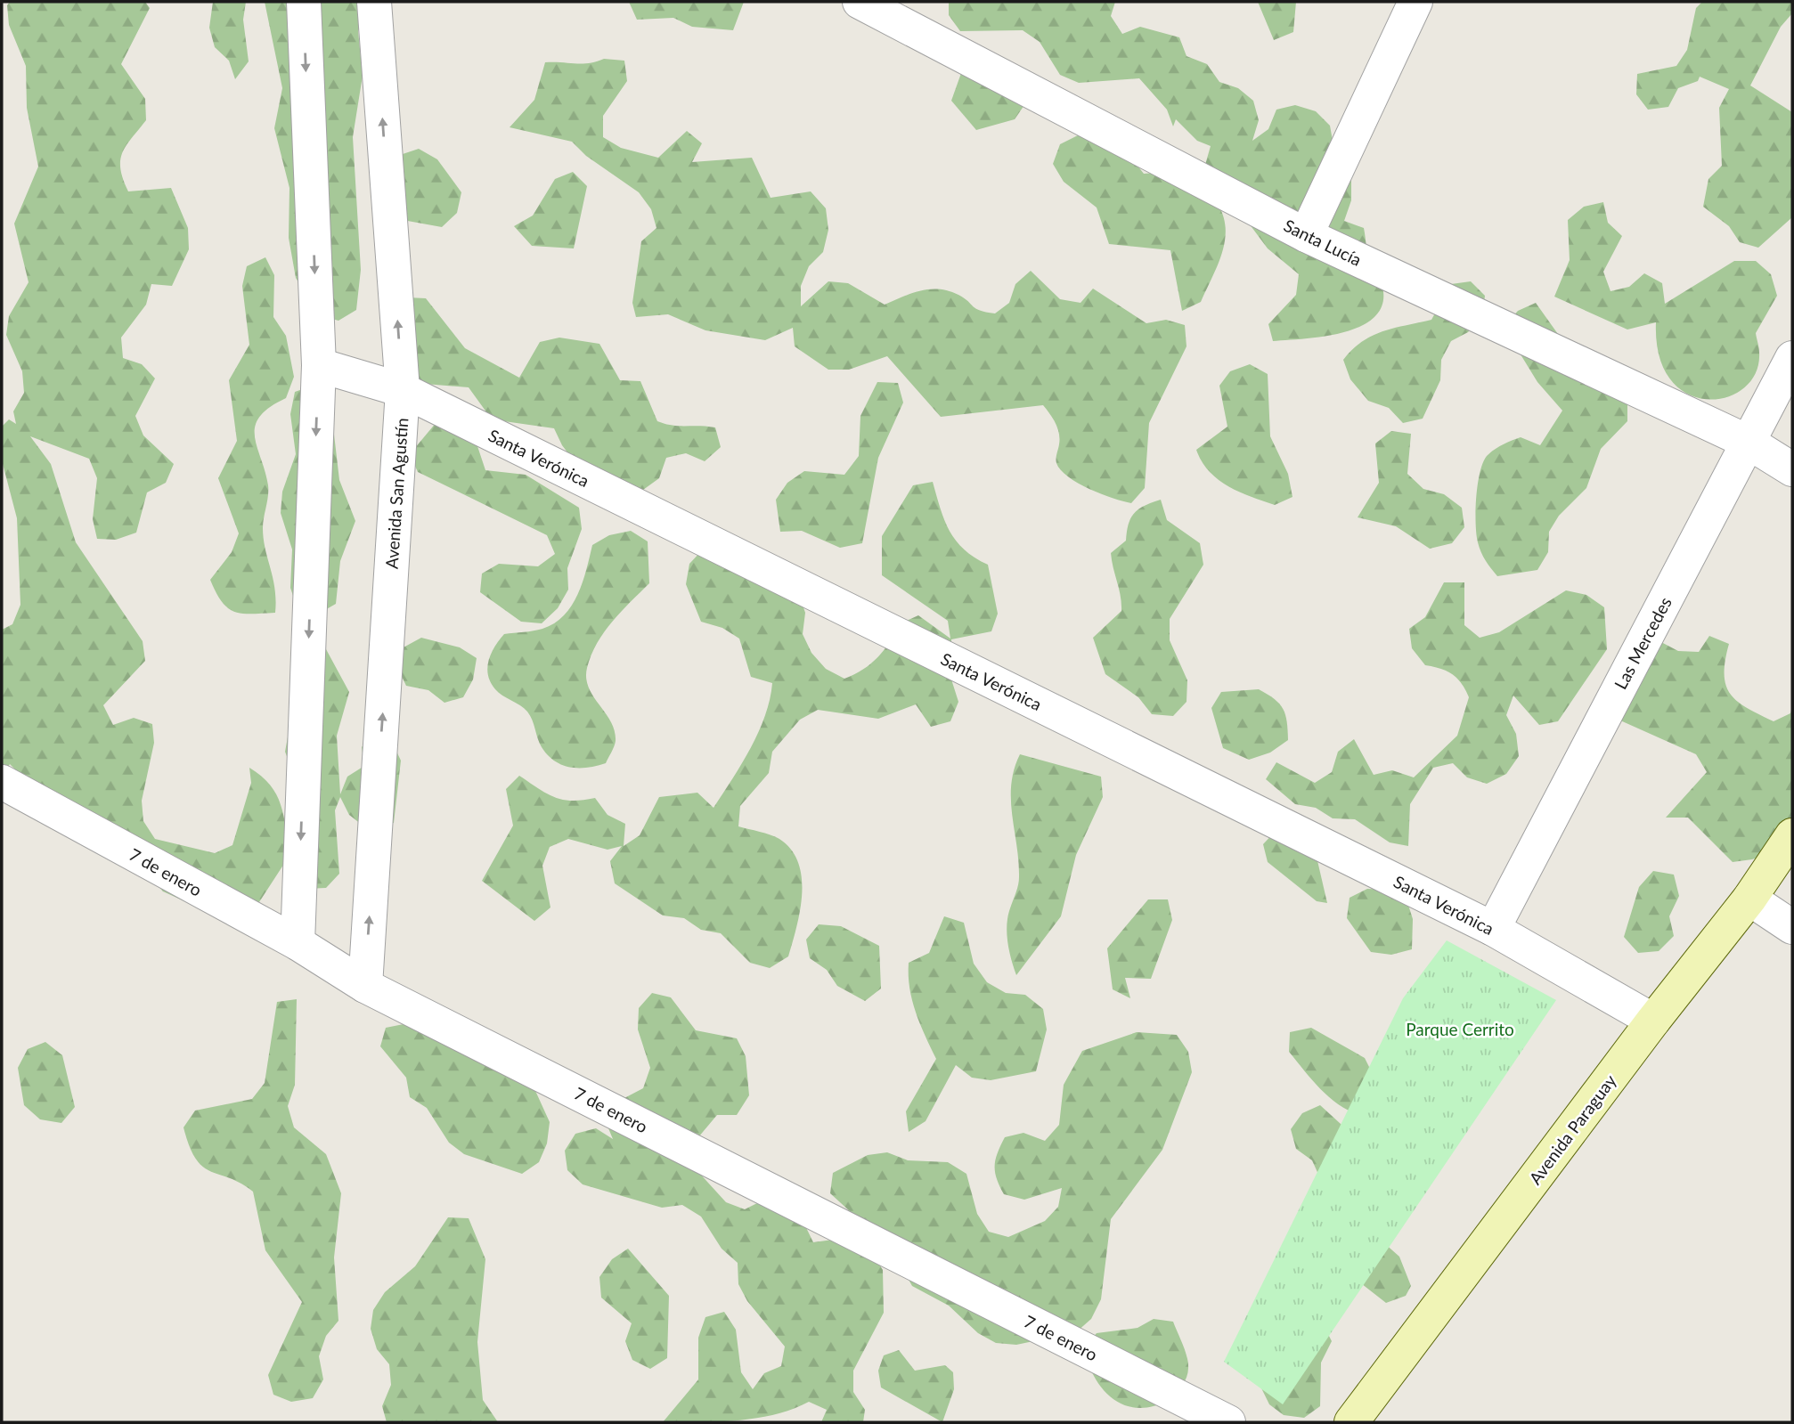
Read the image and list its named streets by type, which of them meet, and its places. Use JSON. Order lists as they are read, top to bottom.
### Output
{
  "streets": {
    "street": [
      "Santa Lucía",
      "Santa Verónica",
      "Avenida San Agustín",
      "Las Mercedes",
      "7 de enero",
      "Avenida Paraguay"
    ]
  },
  "crossings": [
    ["Santa Lucía", "Las Mercedes"],
    ["Santa Verónica", "Avenida San Agustín"],
    ["Santa Verónica", "Las Mercedes"],
    ["Santa Verónica", "Avenida Paraguay"],
    ["Avenida San Agustín", "7 de enero"]
  ],
  "parks": ["Parque Cerrito"]
}
